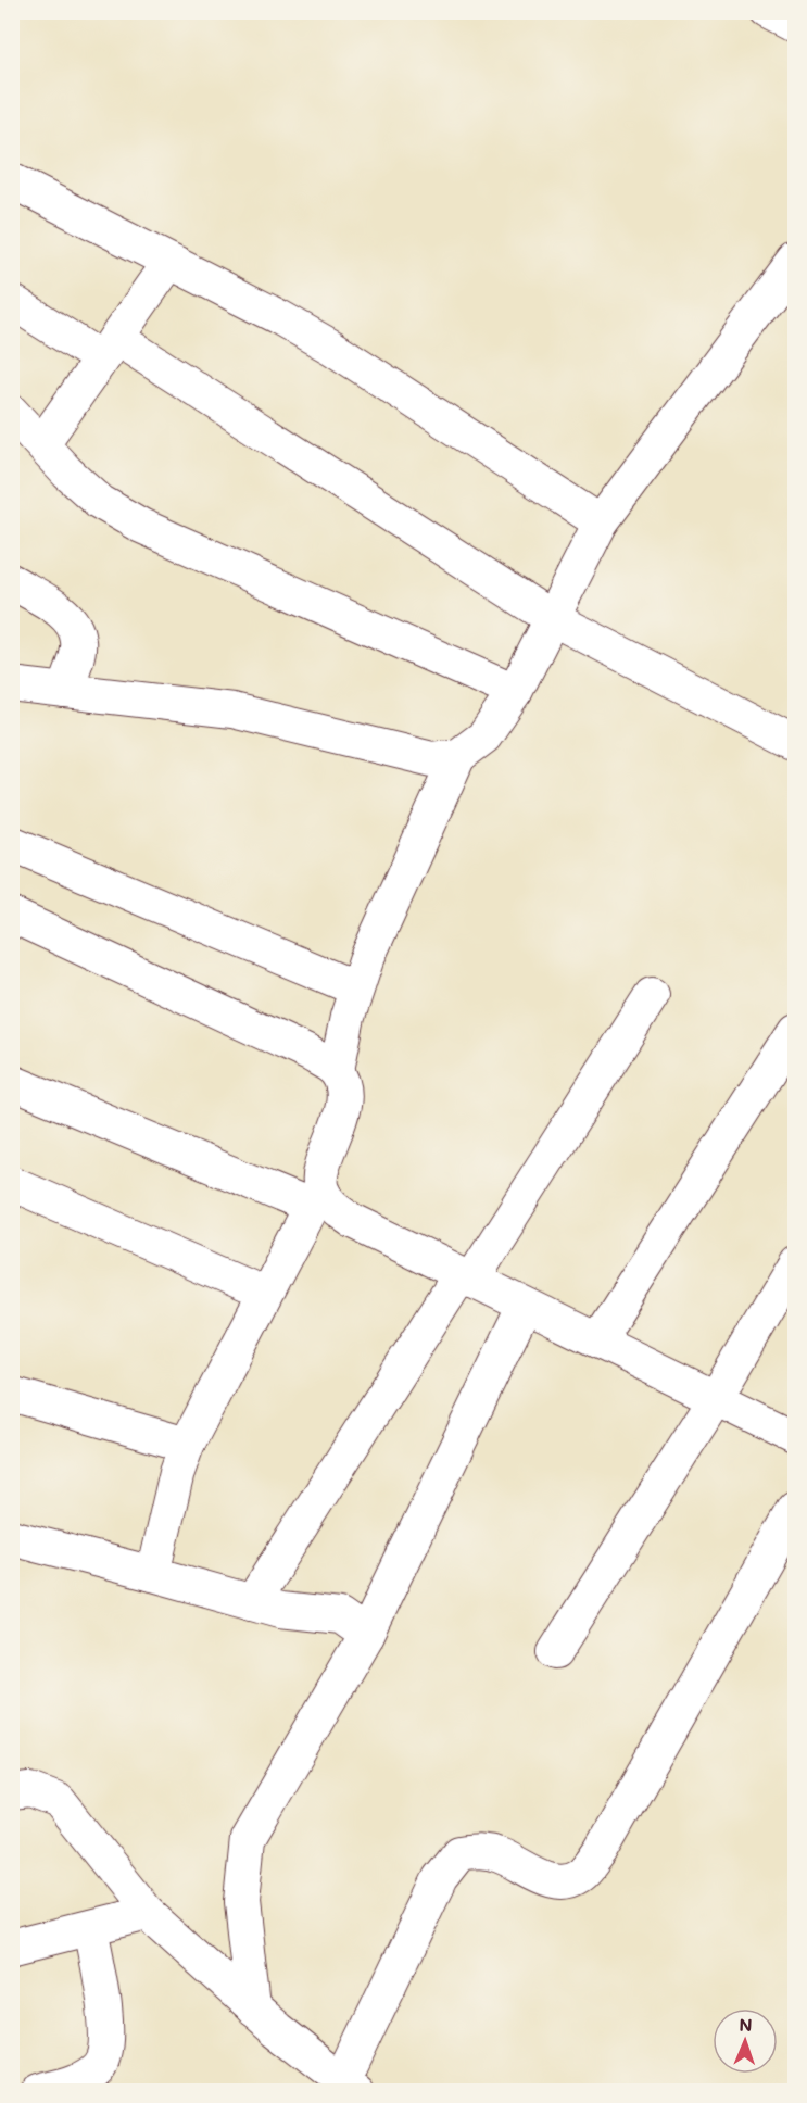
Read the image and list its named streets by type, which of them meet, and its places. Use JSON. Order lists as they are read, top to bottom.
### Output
{
  "north": "top"
}
